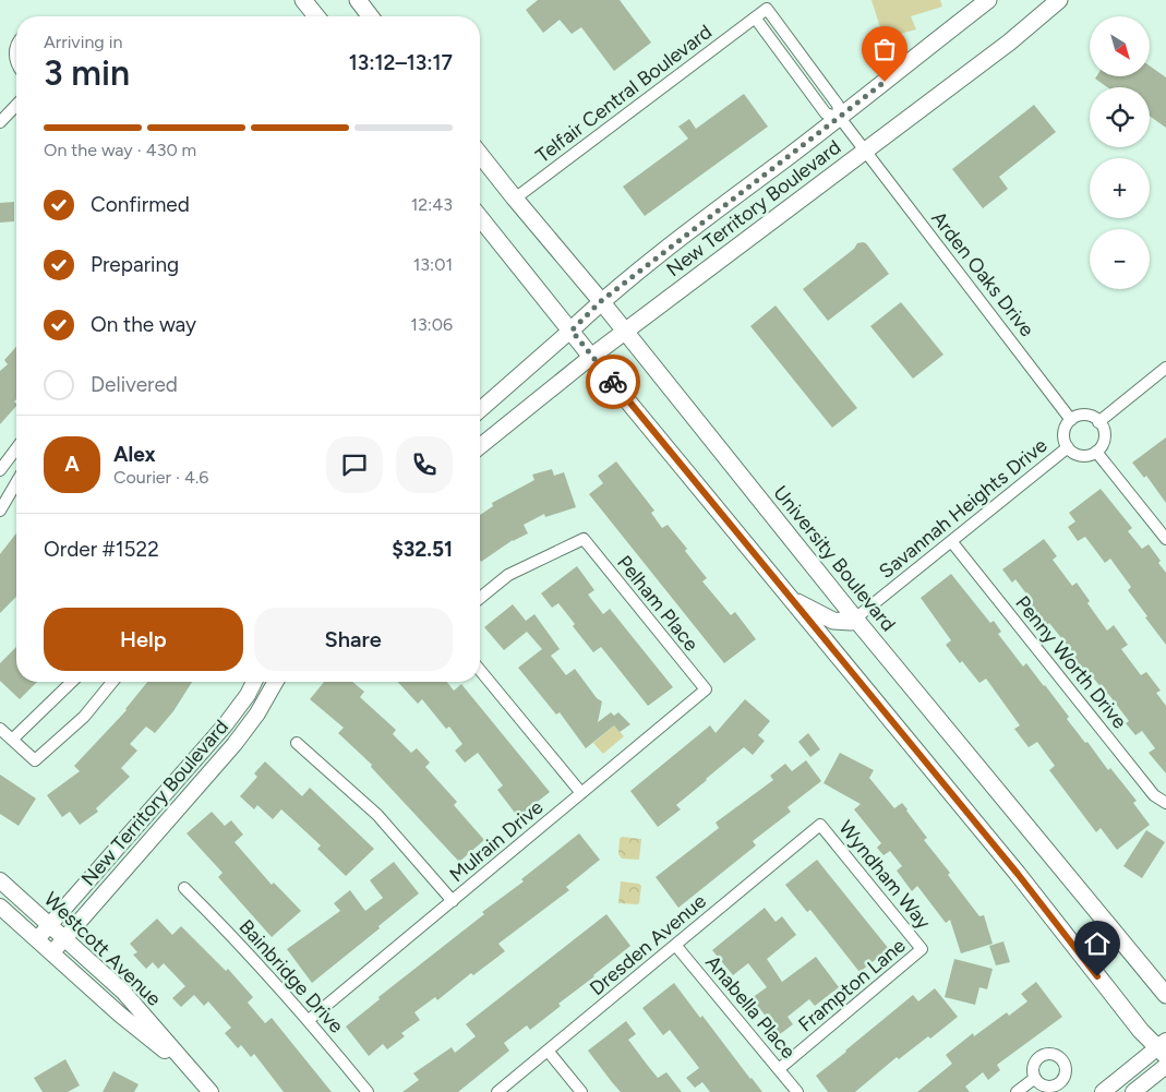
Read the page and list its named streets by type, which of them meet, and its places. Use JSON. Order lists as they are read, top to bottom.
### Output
{
  "streets": {
    "main road": ["New Territory Boulevard", "University Boulevard"],
    "street": [
      "Telfair Central Boulevard",
      "Arden Oaks Drive",
      "Savannah Heights Drive",
      "Pelham Place",
      "Penny Worth Drive",
      "Mulrain Drive",
      "Wyndham Way",
      "Dresden Avenue",
      "Westcott Avenue",
      "Bainbridge Drive",
      "Frampton Lane",
      "Anabella Place"
    ]
  },
  "crossings": [
    ["Telfair Central Boulevard", "New Territory Boulevard"],
    ["Telfair Central Boulevard", "Arden Oaks Drive"],
    ["Telfair Central Boulevard", "University Boulevard"],
    ["New Territory Boulevard", "Arden Oaks Drive"],
    ["New Territory Boulevard", "University Boulevard"],
    ["New Territory Boulevard", "Westcott Avenue"],
    ["Arden Oaks Drive", "Savannah Heights Drive"],
    ["Savannah Heights Drive", "University Boulevard"],
    ["Savannah Heights Drive", "Penny Worth Drive"],
    ["Pelham Place", "Mulrain Drive"],
    ["Mulrain Drive", "Bainbridge Drive"],
    ["Wyndham Way", "Dresden Avenue"],
    ["Wyndham Way", "Frampton Lane"],
    ["Dresden Avenue", "Anabella Place"],
    ["Frampton Lane", "Anabella Place"]
  ],
  "north": "bottom right",
  "page": {
    "map_buttons": ["+", "−"],
    "heading": ["3 min", "Arriving in", "13:12–13:17"],
    "panel": [
      "Alex",
      "Courier · 4.6",
      "Order #1522",
      "$32.51"
    ],
    "bar": "On the way · 430 m",
    "list": [
      ["Confirmed", "12:43"],
      ["Preparing", "13:01"],
      ["On the way", "13:06"],
      "Delivered"
    ],
    "round": "A",
    "buttons": ["Help", "Share"]
  }
}
